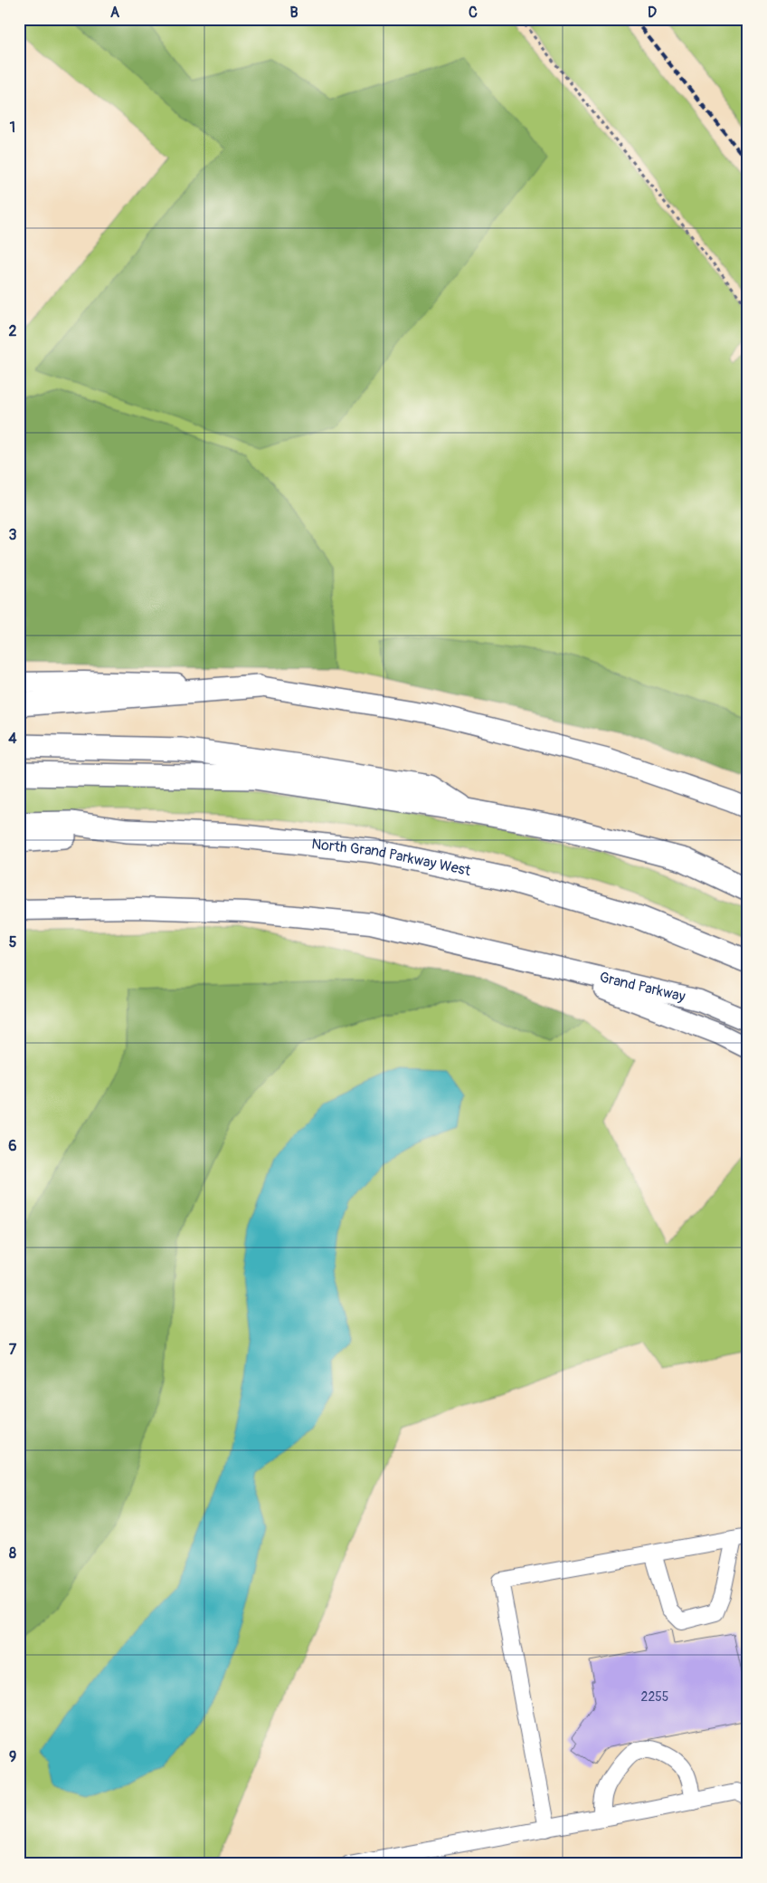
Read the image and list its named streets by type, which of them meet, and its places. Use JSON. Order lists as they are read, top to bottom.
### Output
{
  "streets": {
    "highway": ["North Grand Parkway West"],
    "main road": ["Grand Parkway"]
  },
  "house_numbers": ["2255"],
  "grid": {
    "columns": [
      "A",
      "B",
      "C",
      "D"
    ],
    "rows": [
      "1",
      "2",
      "3",
      "4",
      "5",
      "6",
      "7",
      "8",
      "9"
    ]
  }
}
